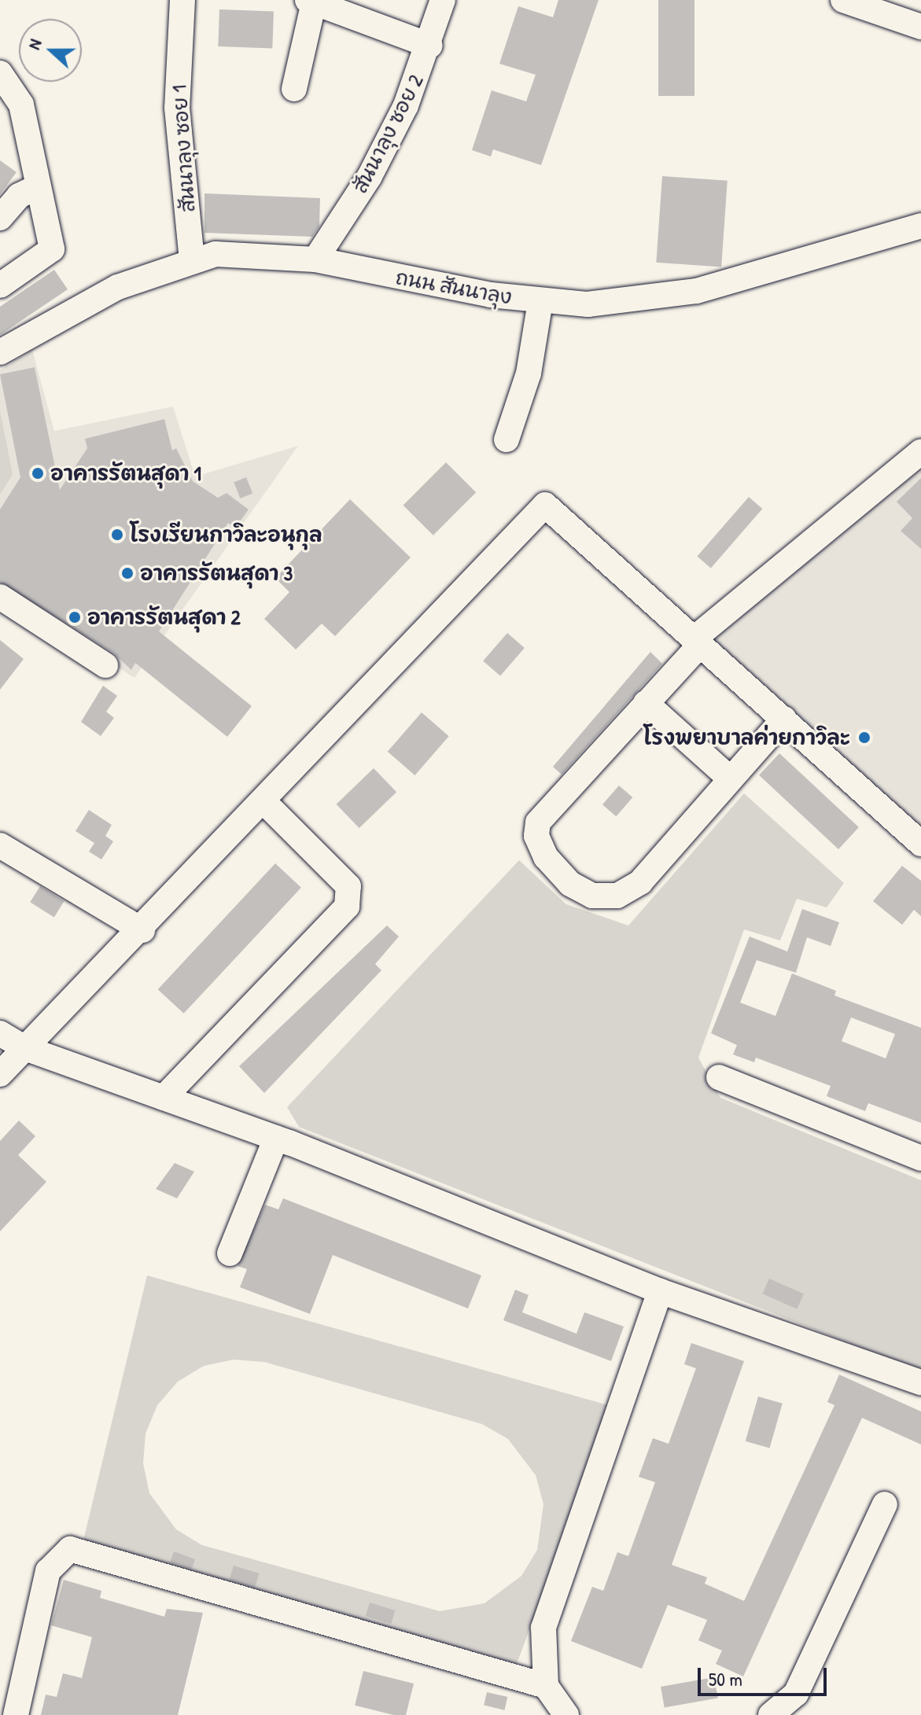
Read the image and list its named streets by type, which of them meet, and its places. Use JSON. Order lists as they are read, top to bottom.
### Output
{
  "streets": {
    "street": ["สันนาลุง ซอย 2", "สันนาลุง ซอย 1", "ถนน สันนาลุง"]
  },
  "crossings": [
    ["สันนาลุง ซอย 2", "ถนน สันนาลุง"],
    ["สันนาลุง ซอย 1", "ถนน สันนาลุง"]
  ],
  "places": [
    "อาคารรัตนสุดา 1",
    "โรงเรียนกาวิละอนุกุล",
    "อาคารรัตนสุดา 3",
    "อาคารรัตนสุดา 2",
    "โรงพยาบาลค่ายกาวิละ"
  ],
  "scale_bar": "50 m",
  "north": "left"
}
